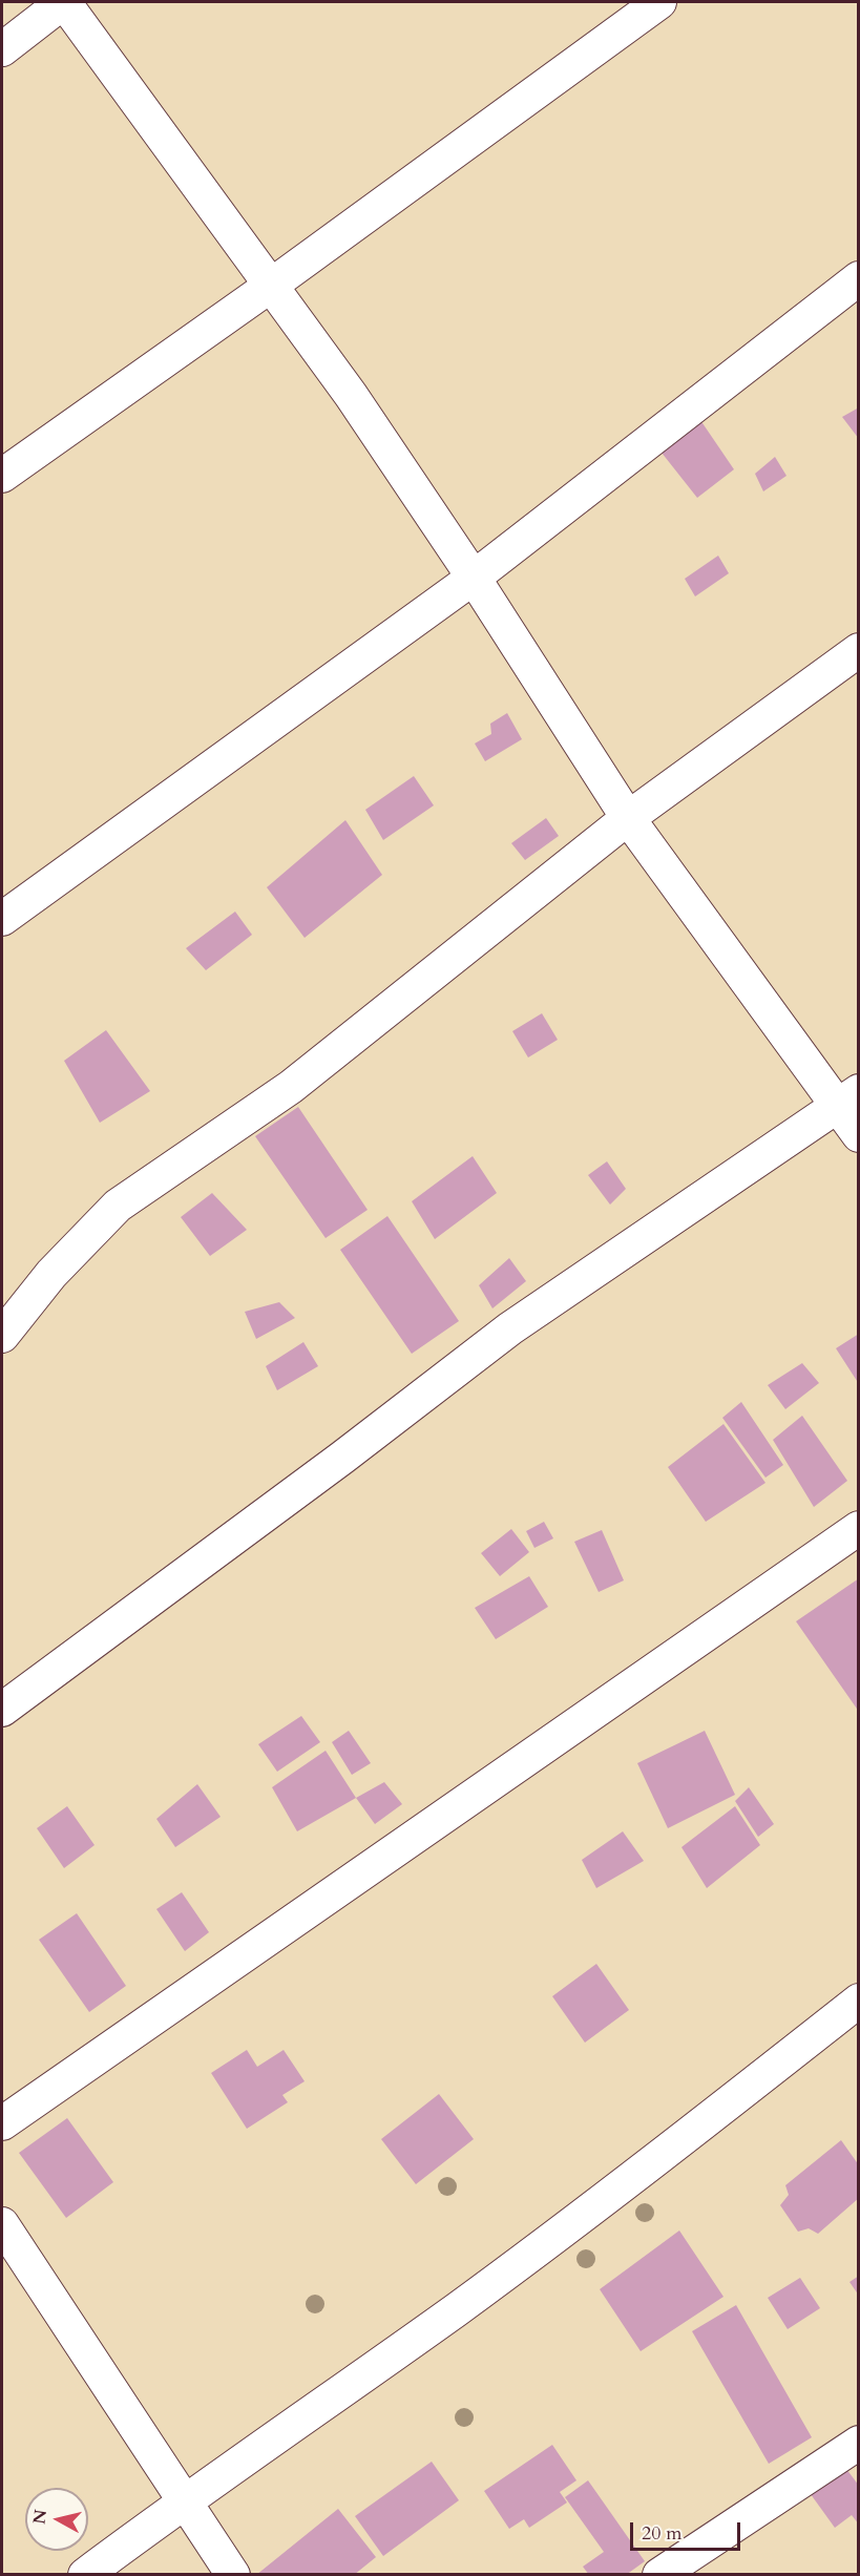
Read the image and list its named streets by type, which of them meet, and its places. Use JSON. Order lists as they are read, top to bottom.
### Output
{
  "scale_bar": "20 m",
  "north": "left"
}
